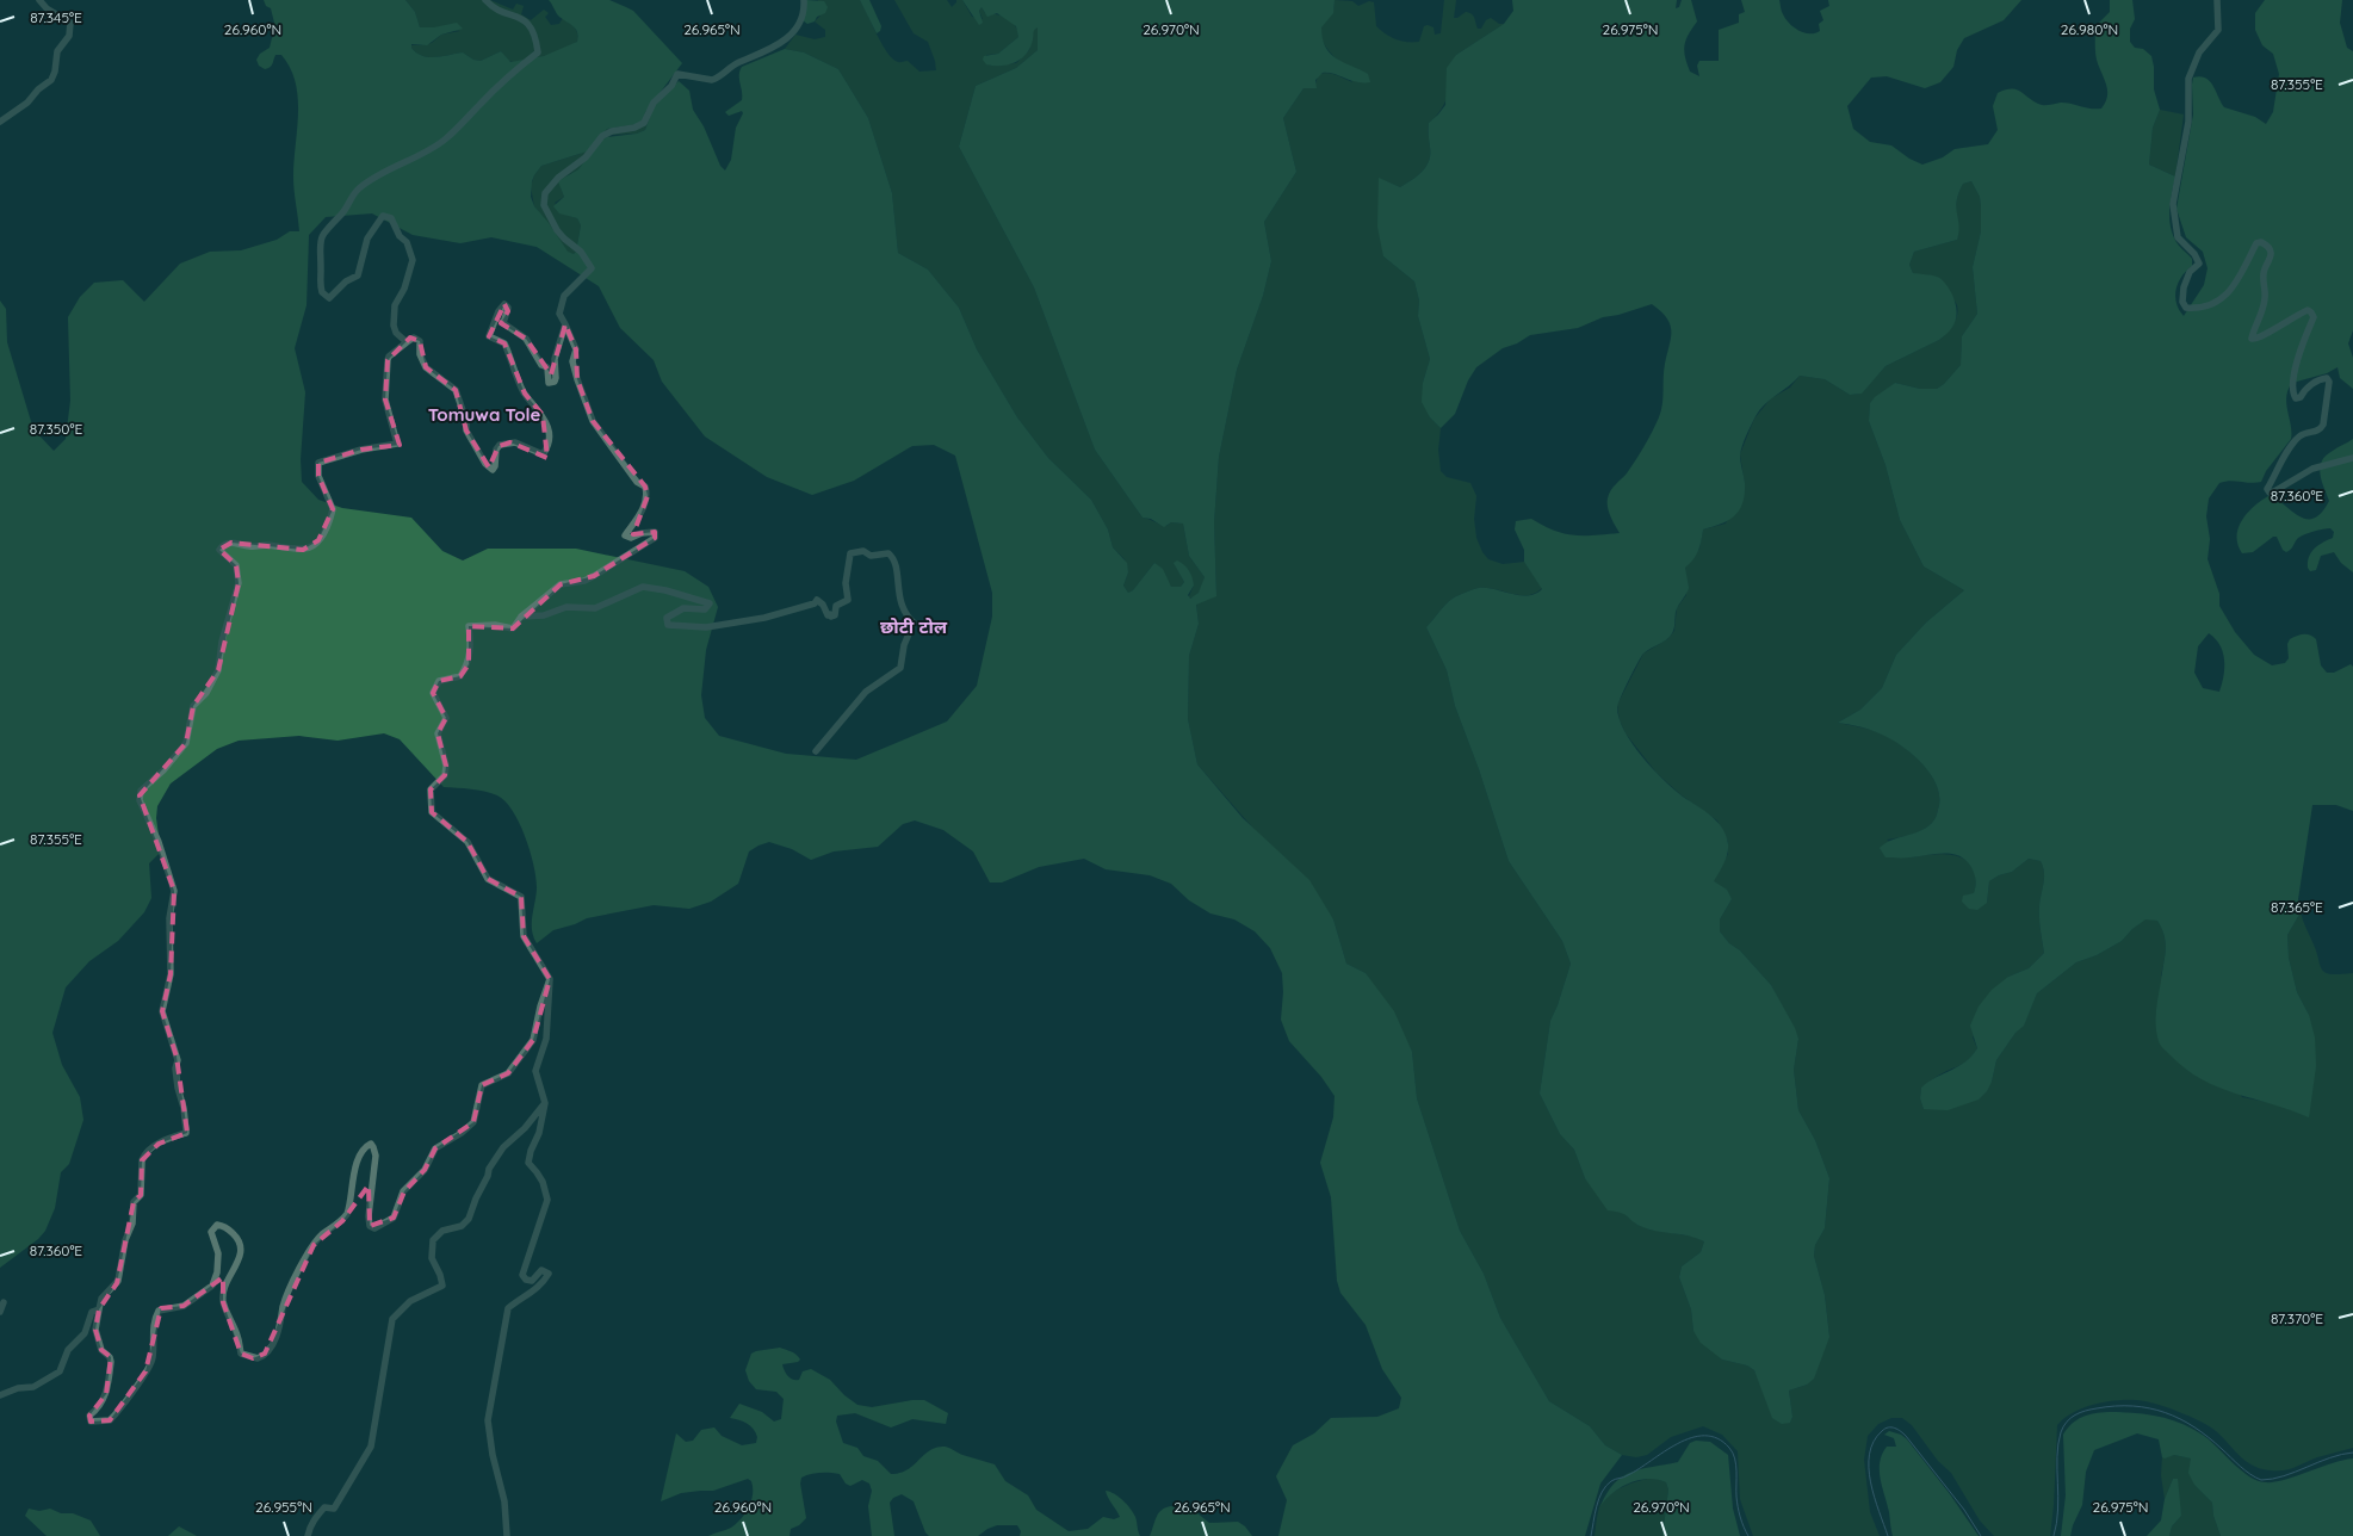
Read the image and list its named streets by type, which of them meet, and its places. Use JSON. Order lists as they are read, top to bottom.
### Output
{
  "districts": ["Tomuwa Tole", "छोटी टोल"],
  "coordinates": [
    "87.345°E",
    "26.960°N",
    "26.965°N",
    "26.970°N",
    "26.975°N",
    "26.980°N",
    "87.355°E",
    "87.350°E",
    "87.360°E",
    "87.365°E",
    "87.370°E",
    "26.955°N"
  ]
}
